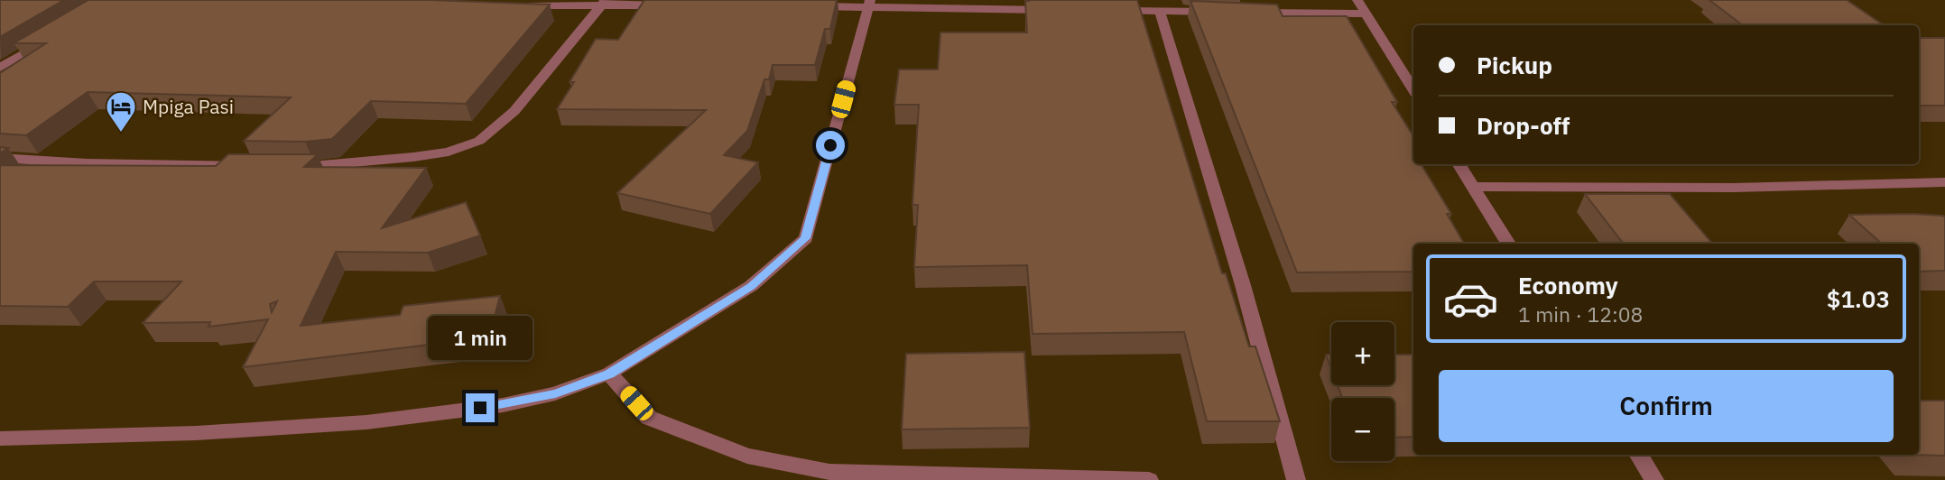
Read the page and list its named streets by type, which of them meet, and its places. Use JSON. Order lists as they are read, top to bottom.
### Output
{
  "places": {
    "hotel": ["Mpiga Pasi"]
  },
  "page": {
    "banner": ["Pickup", "Drop-off"],
    "list": [
      {
        "name": "Economy",
        "note": "1 min · 12:08",
        "value": "$1.03"
      }
    ],
    "bubble": "1 min",
    "map_buttons": ["+", "−"],
    "buttons": "Confirm"
  }
}
